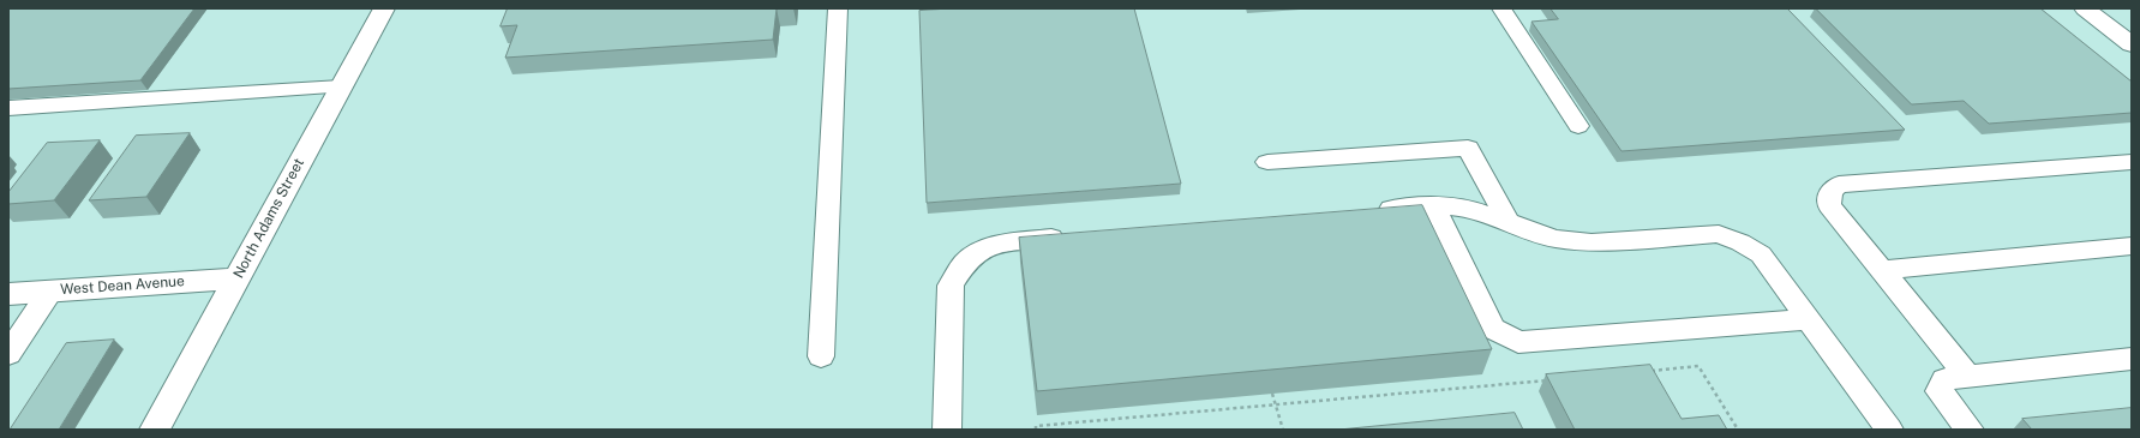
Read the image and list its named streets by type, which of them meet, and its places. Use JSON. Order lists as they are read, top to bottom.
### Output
{
  "streets": {
    "street": ["North Adams Street", "West Dean Avenue"]
  },
  "crossings": [
    ["North Adams Street", "West Dean Avenue"]
  ]
}
